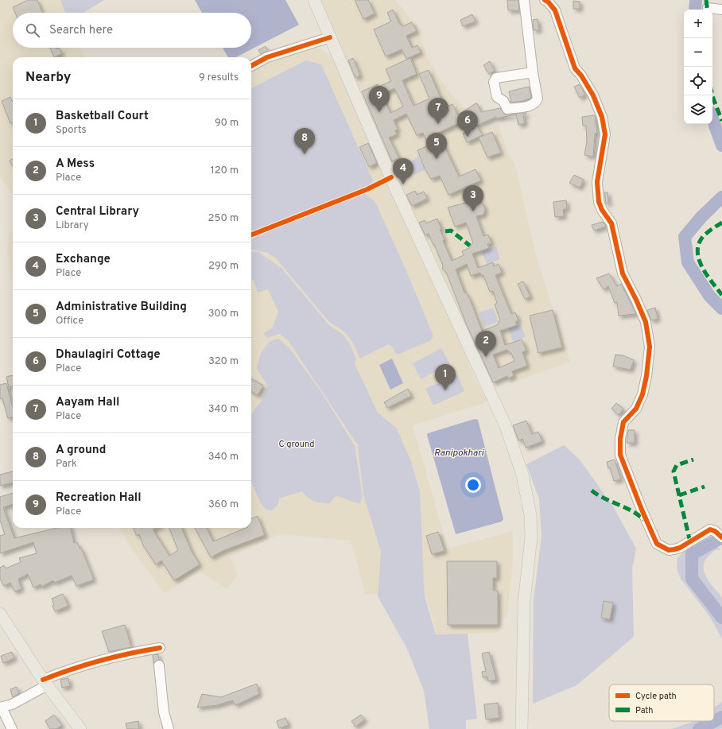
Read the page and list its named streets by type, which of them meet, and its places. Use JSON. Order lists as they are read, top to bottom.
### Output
{
  "water": ["Ranipokhari"],
  "parks": ["C ground"],
  "legend": ["Cycle path", "Path"],
  "page": {
    "map_buttons": ["+", "−"],
    "search": "Search here",
    "heading": ["Nearby", "9 results"],
    "pins": [
      "9",
      "7",
      "6",
      "8",
      "5",
      "4",
      "3",
      "2",
      "1"
    ],
    "list": [
      {
        "mark": "1",
        "name": "Basketball Court",
        "note": "Sports",
        "value": "90 m"
      },
      {
        "mark": "2",
        "name": "A Mess",
        "note": "Place",
        "value": "120 m"
      },
      {
        "mark": "3",
        "name": "Central Library",
        "note": "Library",
        "value": "250 m"
      },
      {
        "mark": "4",
        "name": "Exchange",
        "note": "Place",
        "value": "290 m"
      },
      {
        "mark": "5",
        "name": "Administrative Building",
        "note": "Office",
        "value": "300 m"
      },
      {
        "mark": "6",
        "name": "Dhaulagiri Cottage",
        "note": "Place",
        "value": "320 m"
      },
      {
        "mark": "7",
        "name": "Aayam Hall",
        "note": "Place",
        "value": "340 m"
      },
      {
        "mark": "8",
        "name": "A ground",
        "note": "Park",
        "value": "340 m"
      },
      {
        "mark": "9",
        "name": "Recreation Hall",
        "note": "Place",
        "value": "360 m"
      }
    ]
  }
}
